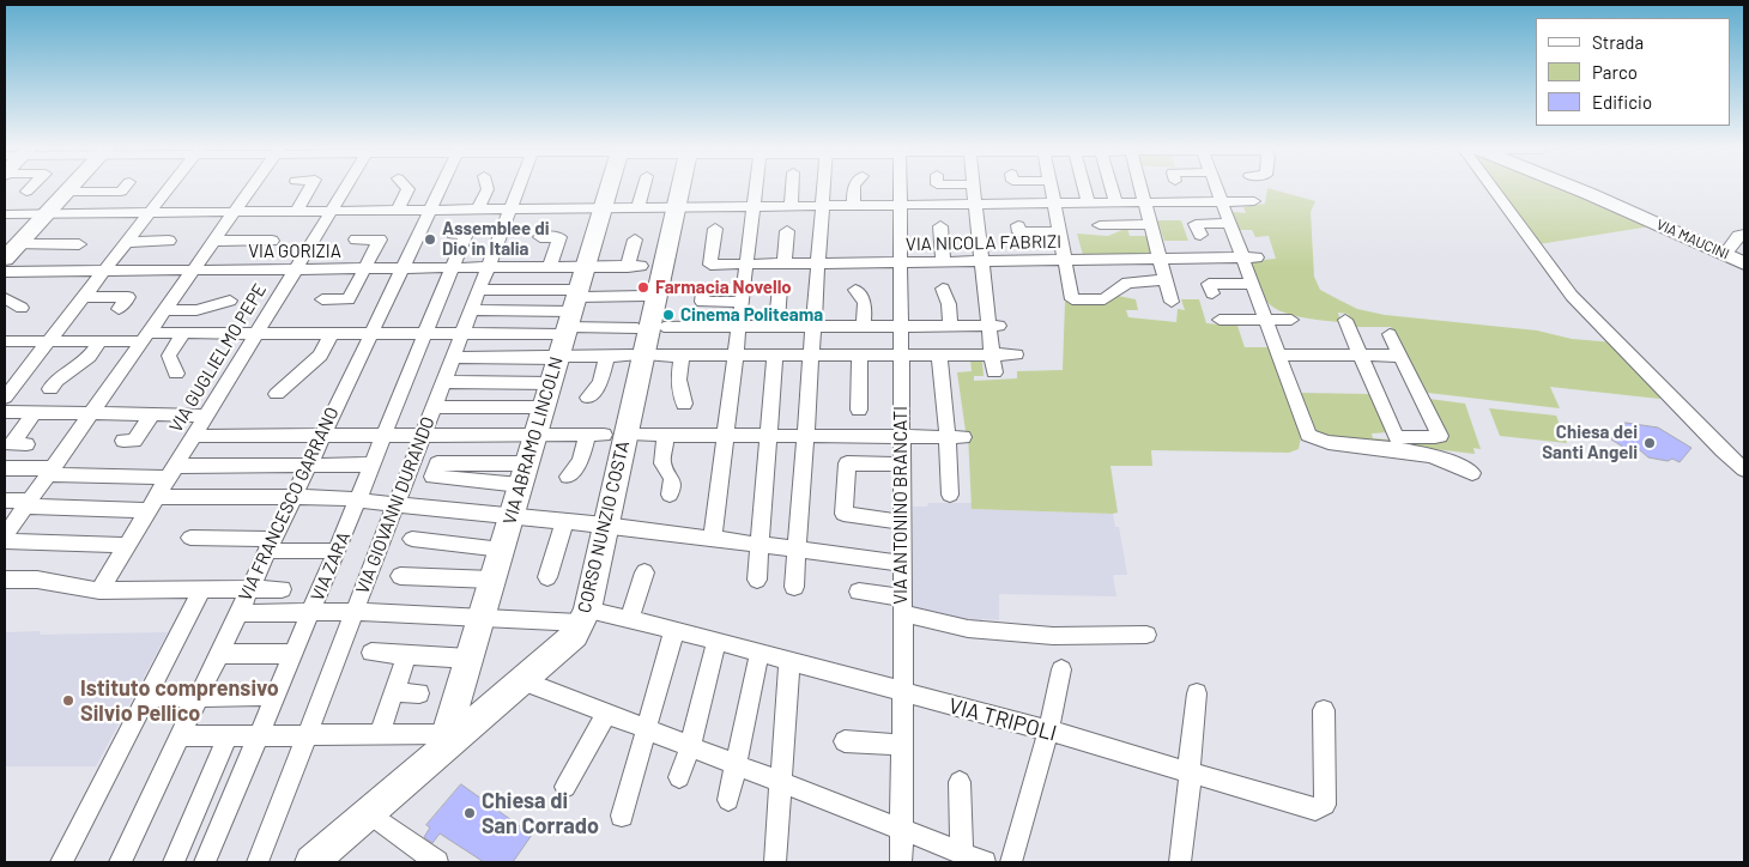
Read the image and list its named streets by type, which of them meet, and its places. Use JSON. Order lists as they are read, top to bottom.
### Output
{
  "streets": {
    "street": [
      "VIA MAUCINI",
      "VIA NICOLA FABRIZI",
      "VIA GORIZIA",
      "VIA GUGLIELMO PEPE",
      "VIA ABRAMO LINCOLN",
      "VIA FRANCESCO GARRANO",
      "VIA GIOVANNI DURANDO",
      "VIA ANTONINO BRANCATI",
      "CORSO NUNZIO COSTA",
      "VIA ZARA",
      "VIA TRIPOLI"
    ]
  },
  "crossings": [
    ["VIA NICOLA FABRIZI", "VIA ANTONINO BRANCATI"],
    ["VIA GORIZIA", "VIA GUGLIELMO PEPE"],
    ["VIA GORIZIA", "VIA ABRAMO LINCOLN"],
    ["VIA GORIZIA", "VIA FRANCESCO GARRANO"],
    ["VIA GORIZIA", "VIA GIOVANNI DURANDO"],
    ["VIA GORIZIA", "VIA ZARA"],
    ["VIA ABRAMO LINCOLN", "CORSO NUNZIO COSTA"],
    ["VIA ABRAMO LINCOLN", "VIA TRIPOLI"],
    ["VIA FRANCESCO GARRANO", "VIA TRIPOLI"],
    ["VIA GIOVANNI DURANDO", "VIA TRIPOLI"],
    ["VIA ANTONINO BRANCATI", "VIA TRIPOLI"],
    ["CORSO NUNZIO COSTA", "VIA TRIPOLI"],
    ["VIA ZARA", "VIA TRIPOLI"]
  ],
  "places": [
    "Assemblee di Dio in Italia",
    "Farmacia Novello",
    "Cinema Politeama",
    "Chiesa dei Santi Angeli",
    "Istituto comprensivo Silvio Pellico",
    "Chiesa di San Corrado"
  ],
  "legend": ["Strada", "Parco", "Edificio"]
}
